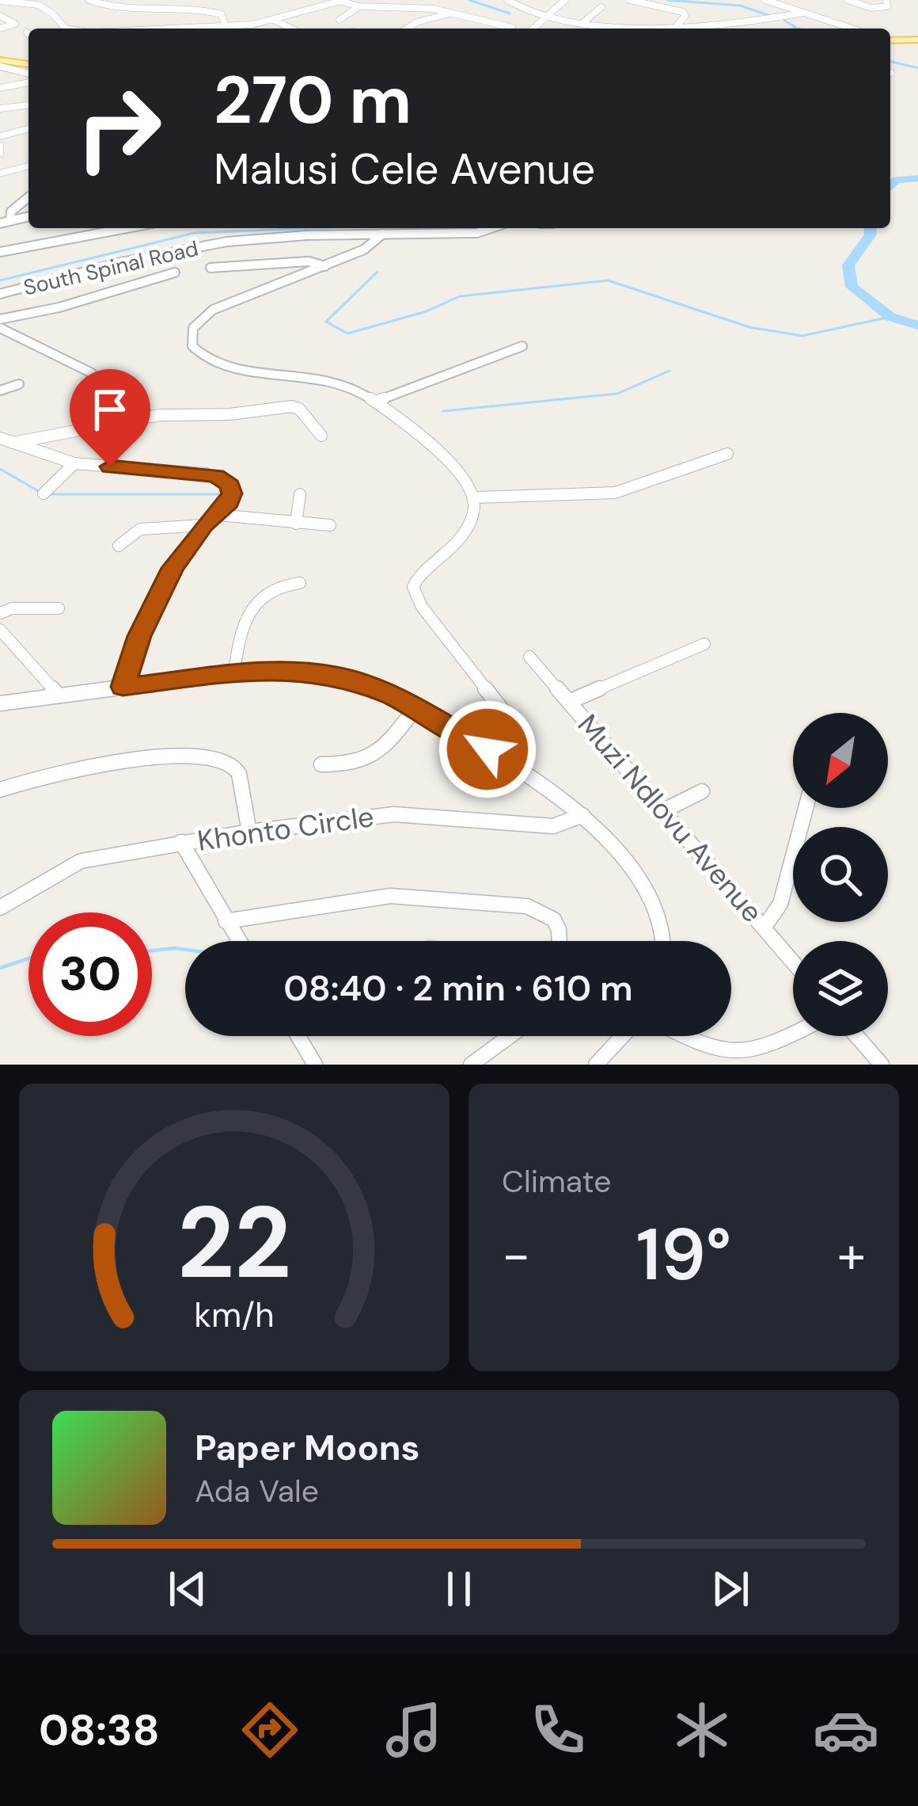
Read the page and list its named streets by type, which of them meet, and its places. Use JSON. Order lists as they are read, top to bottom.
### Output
{
  "streets": {
    "street": ["South Spinal Road", "Muzi Ndlovu Avenue", "Khonto Circle"]
  },
  "north": "bottom left",
  "page": {
    "turn": ["270 m", "Malusi Cele Avenue"],
    "limit": "30",
    "trip": "08:40 · 2 min · 610 m",
    "tile": "Climate",
    "heat": ["−", "19°", "+"],
    "song": ["Paper Moons", "Ada Vale"],
    "tabs": "08:38",
    "gauge": ["22", "km/h"]
  }
}
